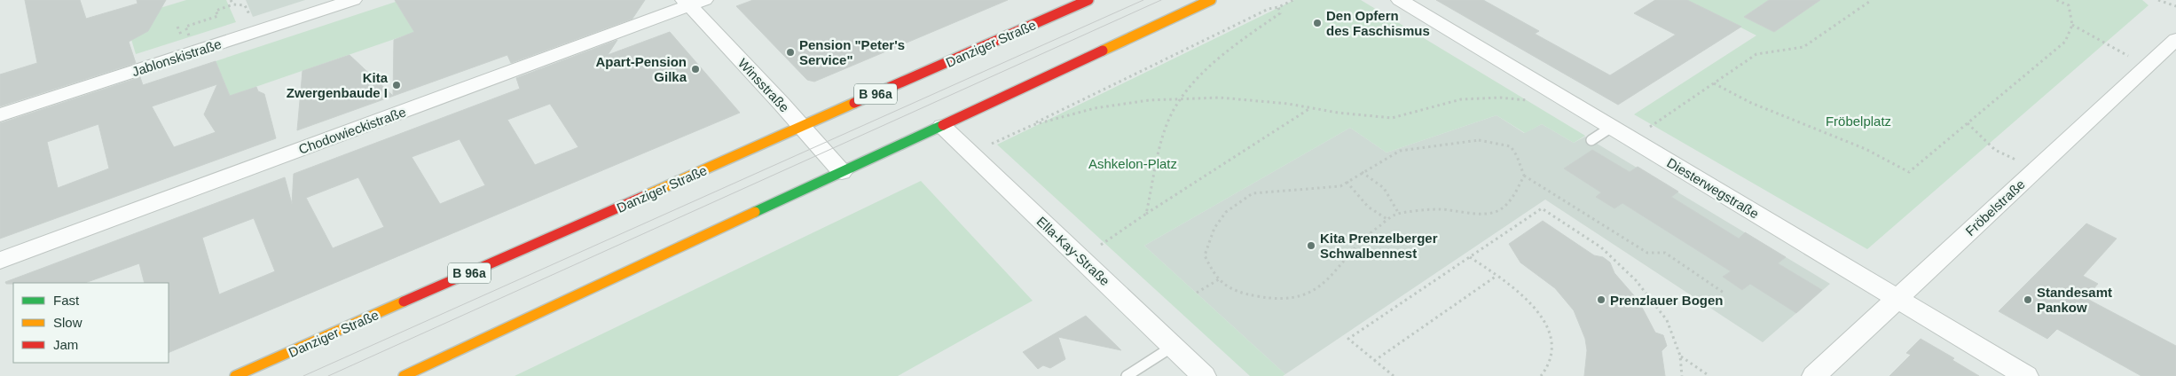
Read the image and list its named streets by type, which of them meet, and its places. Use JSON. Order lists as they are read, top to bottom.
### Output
{
  "streets": {
    "main road": ["Danziger Straße", "B 96a"],
    "street": [
      "Jablonskistraße",
      "Winsstraße",
      "Chodowieckistraße",
      "Diesterwegstraße",
      "Fröbelstraße",
      "Ella-Kay-Straße"
    ]
  },
  "crossings": [
    ["Danziger Straße", "Winsstraße"],
    ["Winsstraße", "Chodowieckistraße"],
    ["Diesterwegstraße", "Fröbelstraße"]
  ],
  "parks": ["Fröbelplatz", "Ashkelon-Platz"],
  "places": [
    "Den Opfern des Faschismus",
    "Pension \"Peter's Service\"",
    "Apart-Pension Gilka",
    "Kita Zwergenbaude I",
    "Kita Prenzelberger Schwalbennest",
    "Prenzlauer Bogen",
    "Standesamt Pankow"
  ],
  "legend": ["Fast", "Slow", "Jam"]
}
